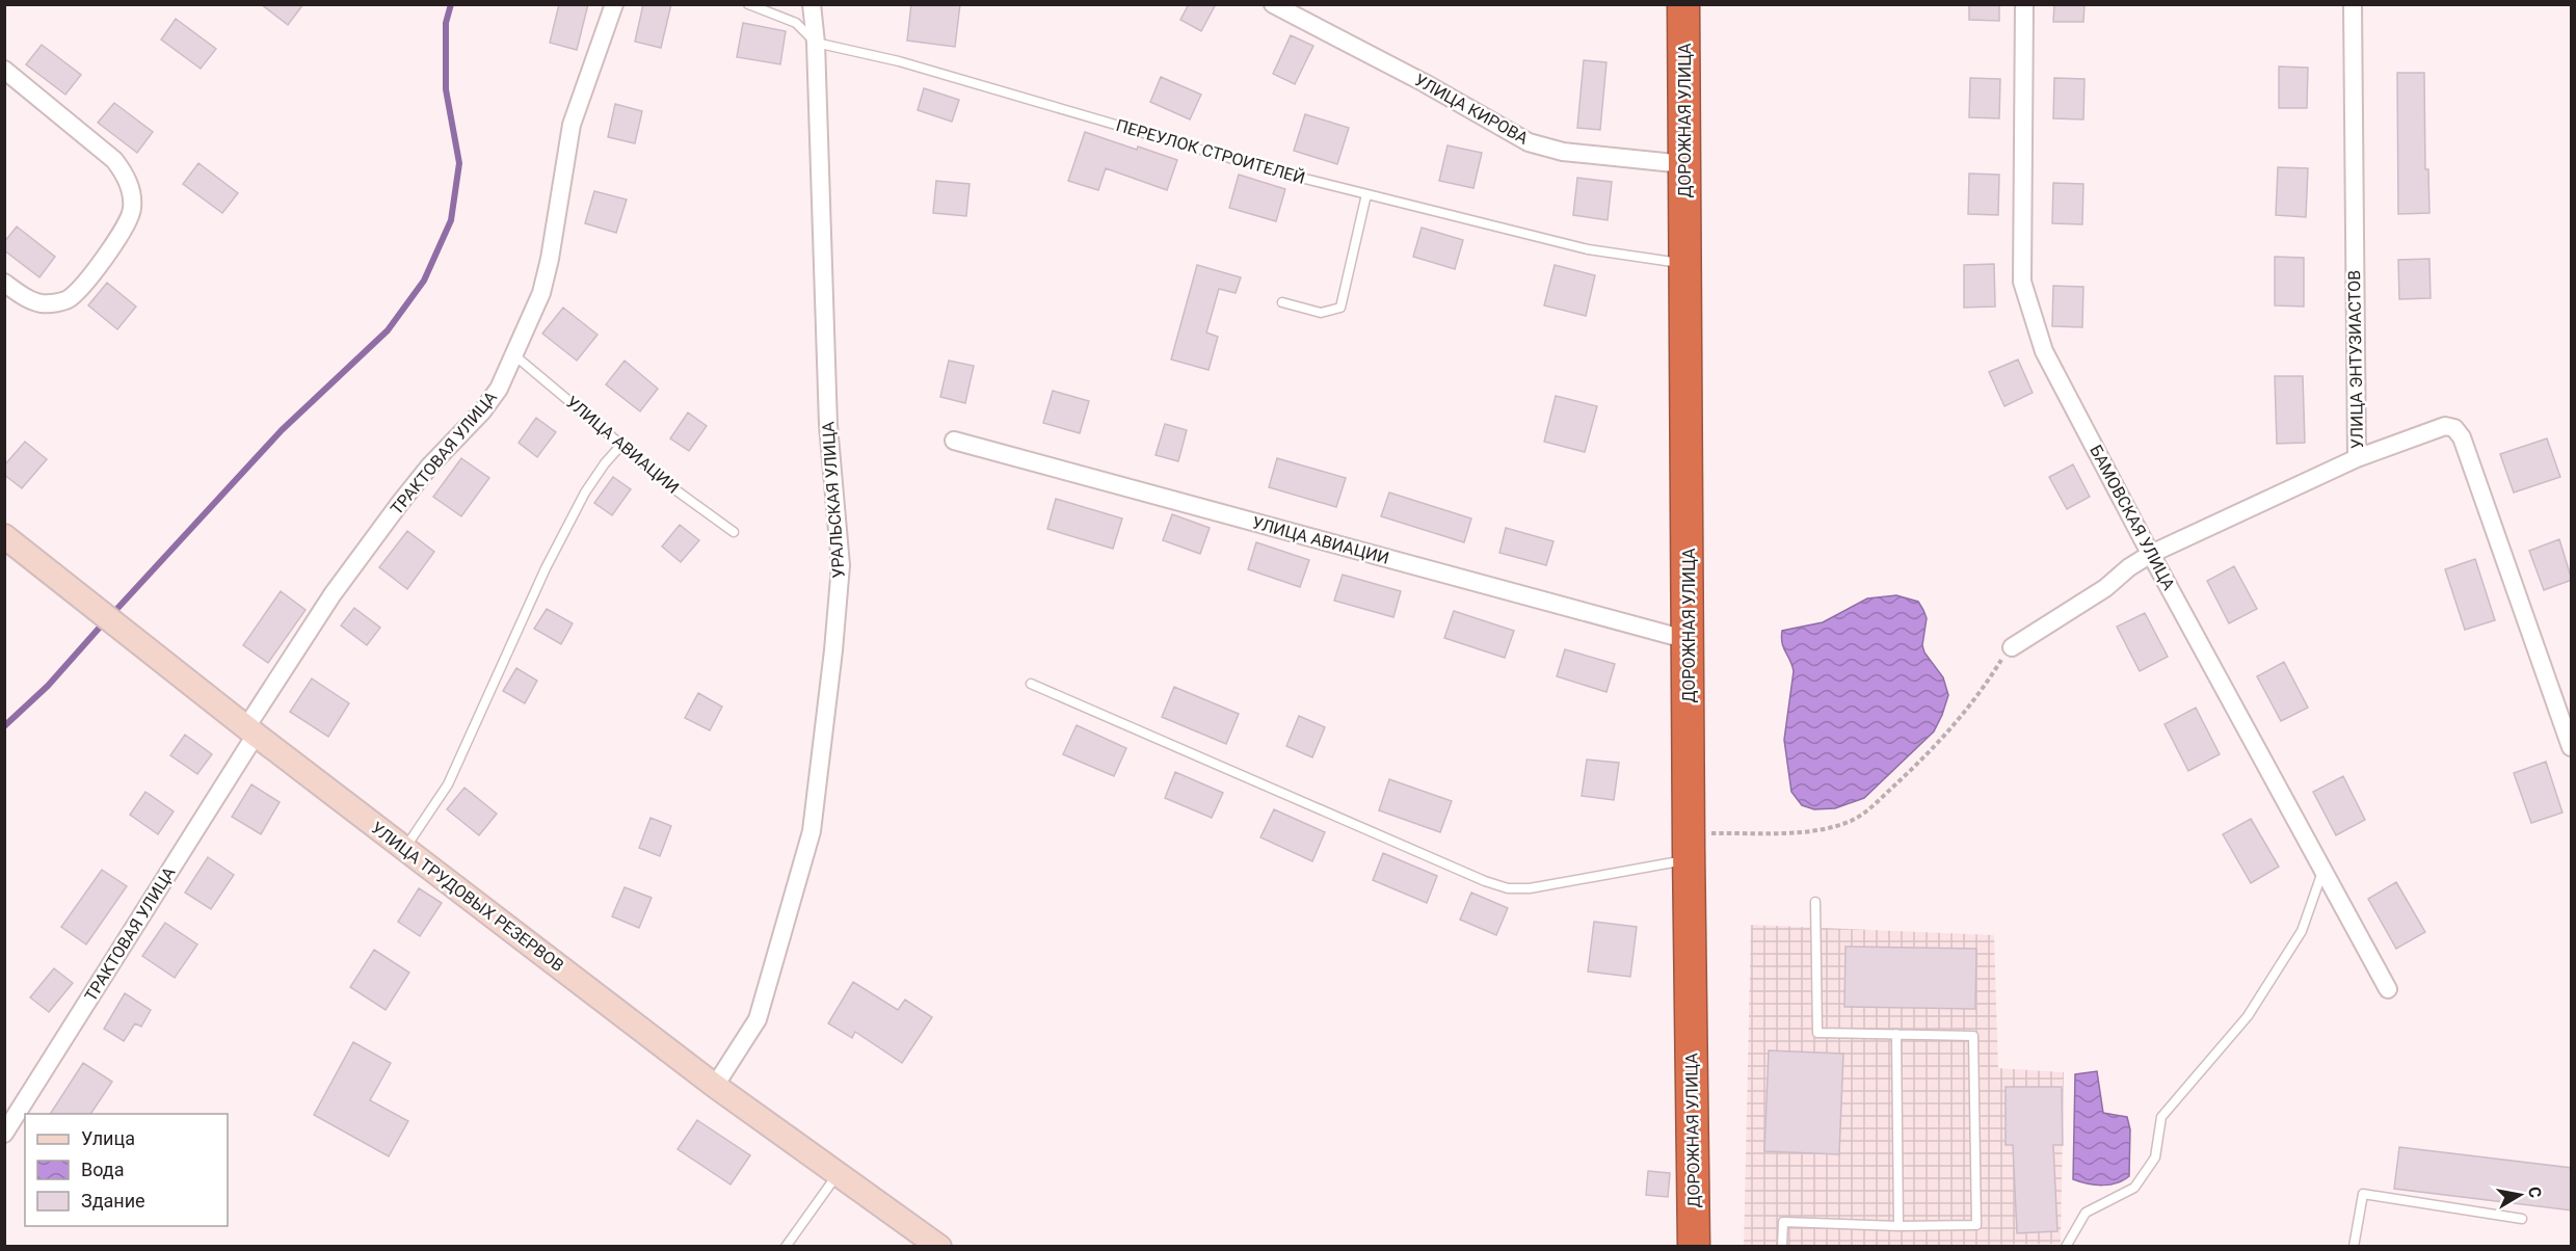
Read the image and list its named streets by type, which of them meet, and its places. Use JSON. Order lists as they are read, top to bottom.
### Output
{
  "streets": {
    "highway": ["ДОРОЖНАЯ УЛИЦА"],
    "main road": ["УЛИЦА ТРУДОВЫХ РЕЗЕРВОВ"],
    "street": [
      "УЛИЦА КИРОВА",
      "УЛИЦА ЭНТУЗИАСТОВ",
      "УЛИЦА АВИАЦИИ",
      "ТРАКТОВАЯ УЛИЦА",
      "УРАЛЬСКАЯ УЛИЦА",
      "БАМОВСКАЯ УЛИЦА"
    ],
    "lane": ["ПЕРЕУЛОК СТРОИТЕЛЕЙ"]
  },
  "crossings": [
    ["УЛИЦА КИРОВА", "ДОРОЖНАЯ УЛИЦА"],
    ["ДОРОЖНАЯ УЛИЦА", "ПЕРЕУЛОК СТРОИТЕЛЕЙ"],
    ["ДОРОЖНАЯ УЛИЦА", "УЛИЦА АВИАЦИИ"],
    ["ПЕРЕУЛОК СТРОИТЕЛЕЙ", "УРАЛЬСКАЯ УЛИЦА"],
    ["УЛИЦА АВИАЦИИ", "ТРАКТОВАЯ УЛИЦА"],
    ["ТРАКТОВАЯ УЛИЦА", "УЛИЦА ТРУДОВЫХ РЕЗЕРВОВ"],
    ["УРАЛЬСКАЯ УЛИЦА", "УЛИЦА ТРУДОВЫХ РЕЗЕРВОВ"]
  ],
  "legend": ["Улица", "Вода", "Здание"],
  "north": "right"
}
